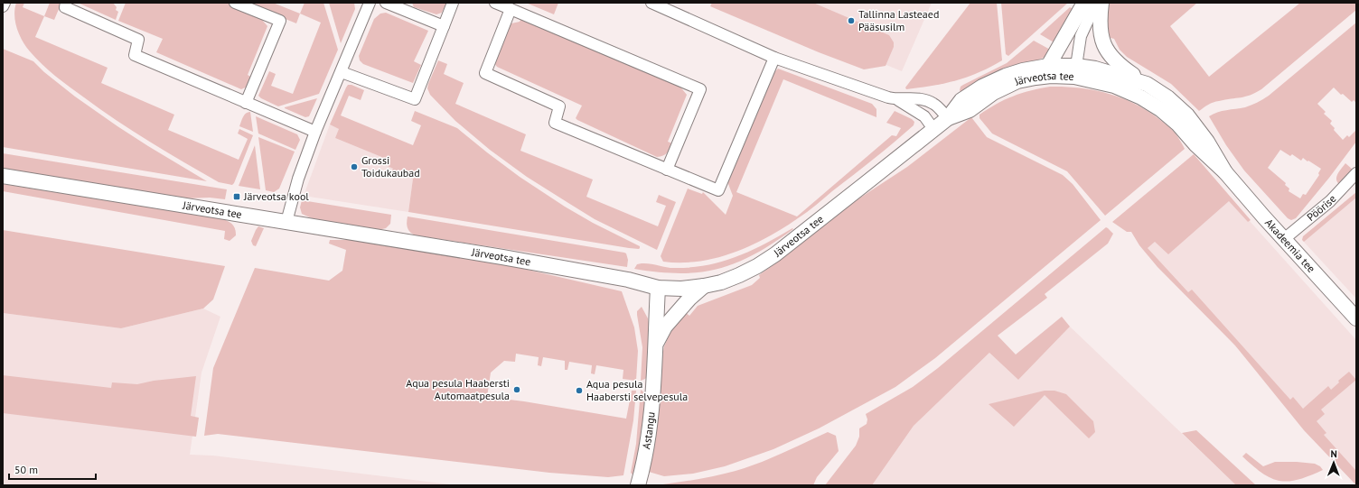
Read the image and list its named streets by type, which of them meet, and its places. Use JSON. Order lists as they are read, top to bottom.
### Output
{
  "streets": {
    "main road": ["Järveotsa tee", "Akadeemia tee", "Astangu"],
    "street": ["Pöörise"]
  },
  "crossings": [
    ["Järveotsa tee", "Akadeemia tee"],
    ["Järveotsa tee", "Astangu"],
    ["Pöörise", "Akadeemia tee"]
  ],
  "places": {
    "other": [
      "Tallinna Lasteaed Pääsusilm",
      "Grossi Toidukaubad",
      "Aqua pesula Haabersti Automaatpesula",
      "Aqua pesula Haabersti selvepesula"
    ],
    "transit": ["Järveotsa kool"]
  },
  "scale_bar": "50 m",
  "north": "top"
}
